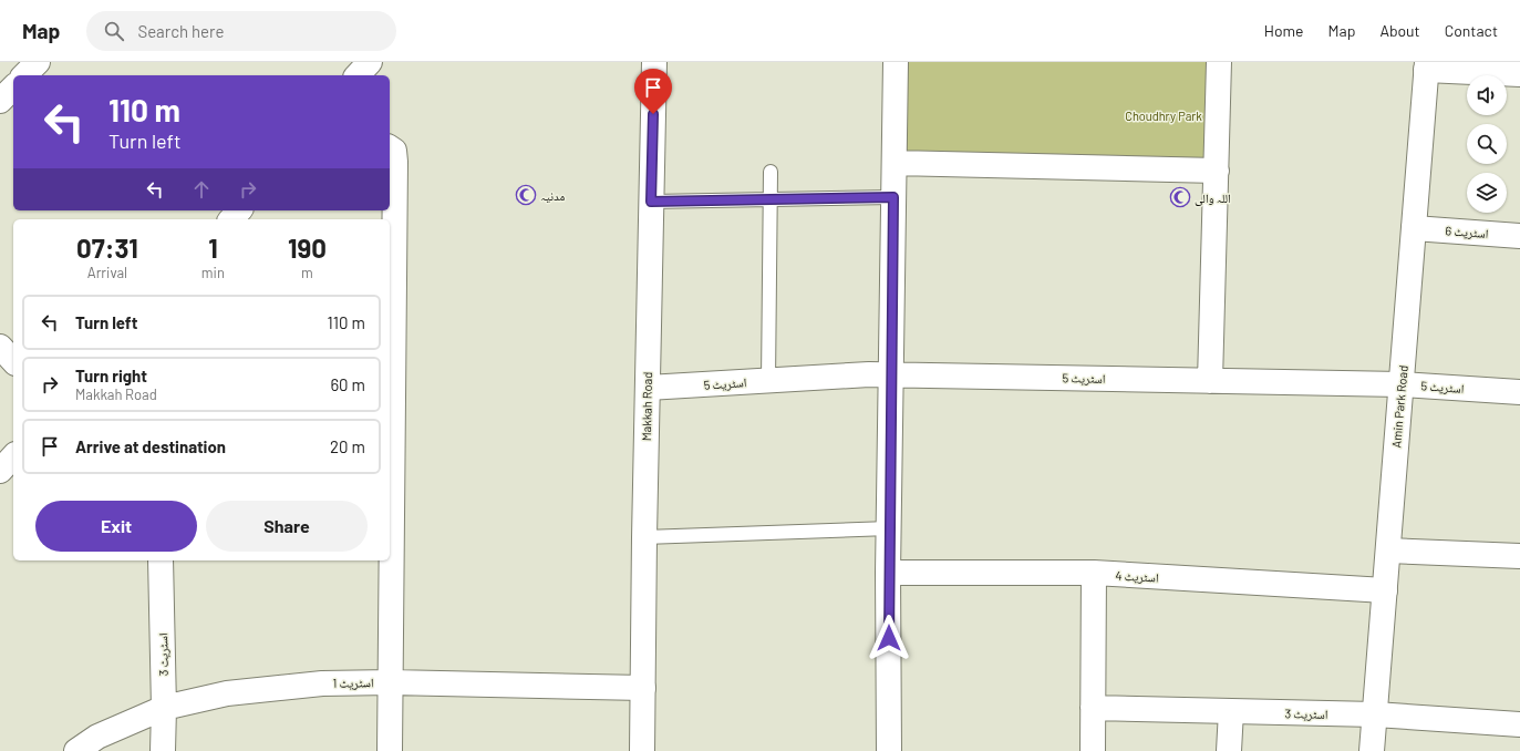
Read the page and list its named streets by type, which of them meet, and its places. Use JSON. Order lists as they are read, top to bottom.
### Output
{
  "streets": {
    "street": [
      "اسٹریٹ 6",
      "اسٹریٹ 5",
      "Makkah Road",
      "Amin Park Road",
      "اسٹریٹ 4",
      "اسٹریٹ 3",
      "اسٹریٹ 1"
    ]
  },
  "crossings": [
    ["اسٹریٹ 6", "Amin Park Road"],
    ["اسٹریٹ 5", "Makkah Road"],
    ["اسٹریٹ 5", "Amin Park Road"],
    ["Makkah Road", "اسٹریٹ 1"],
    ["Amin Park Road", "اسٹریٹ 4"],
    ["Amin Park Road", "اسٹریٹ 3"],
    ["اسٹریٹ 3", "اسٹریٹ 1"]
  ],
  "parks": ["Choudhry Park"],
  "places": {
    "mosque": ["مدنیہ", "اللہ والی"]
  },
  "page": {
    "header": "Map",
    "search": "Search here",
    "nav": [
      "Home",
      "Map",
      "About",
      "Contact"
    ],
    "turn": ["110 m", "Turn left"],
    "eta": [
      "07:31",
      "Arrival",
      "1",
      "min",
      "190",
      "m"
    ],
    "list": [
      {
        "name": "Turn left",
        "value": "110 m"
      },
      {
        "name": "Turn right",
        "note": "Makkah Road",
        "value": "60 m"
      },
      {
        "name": "Arrive at destination",
        "value": "20 m"
      }
    ],
    "buttons": ["Exit", "Share"]
  }
}
